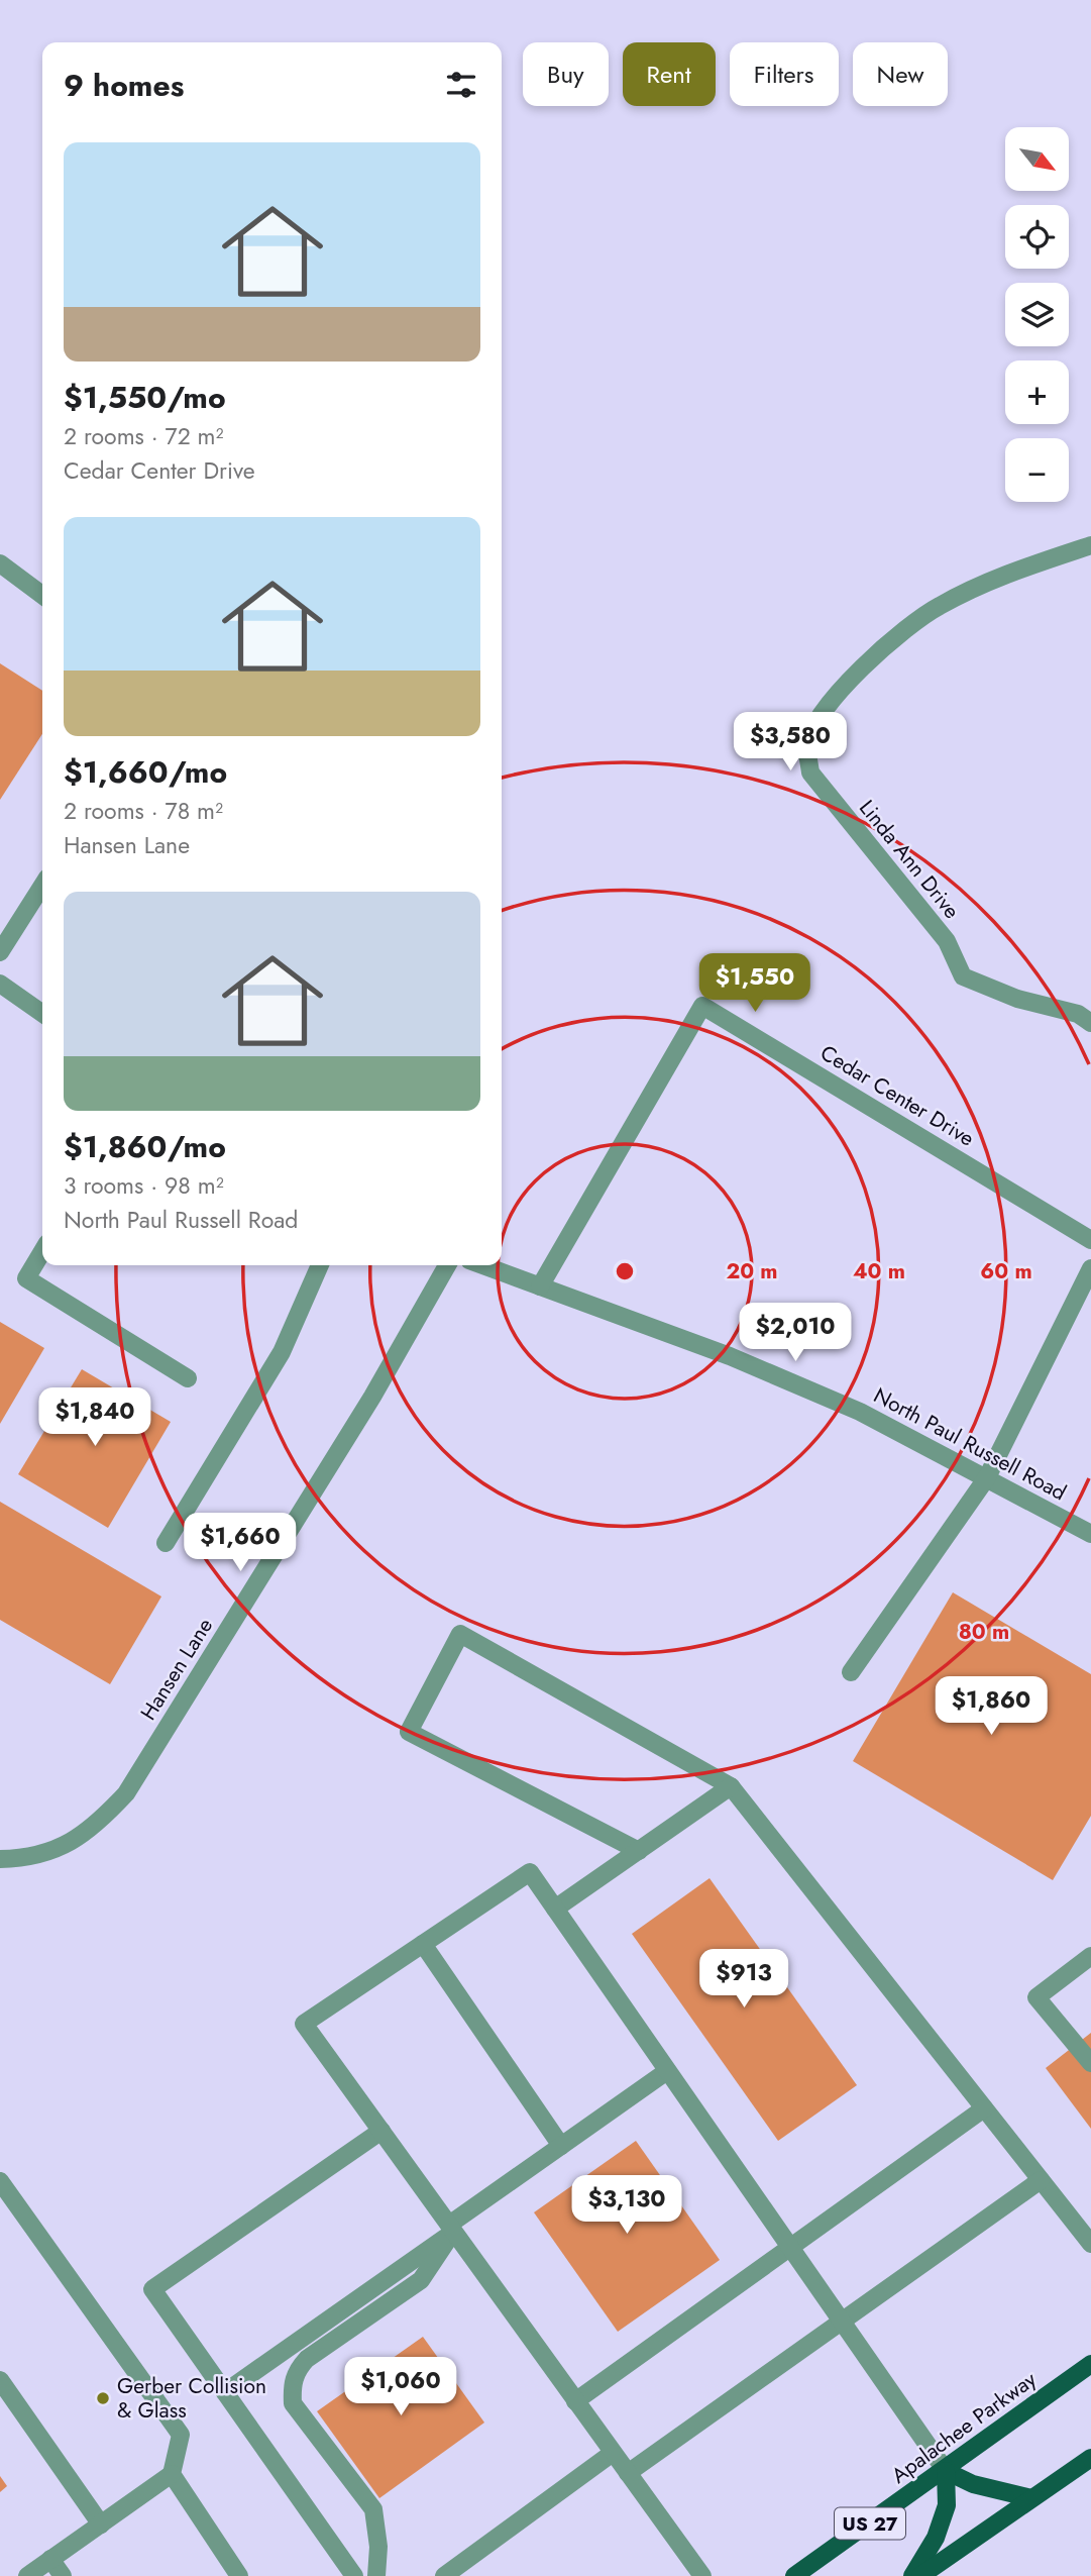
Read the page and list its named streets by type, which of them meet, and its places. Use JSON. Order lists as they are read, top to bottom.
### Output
{
  "streets": {
    "main road": ["Apalachee Parkway", "US 27"],
    "street": [
      "Linda Ann Drive",
      "Cedar Center Drive",
      "North Paul Russell Road",
      "Hansen Lane"
    ]
  },
  "crossings": [
    ["Cedar Center Drive", "North Paul Russell Road"]
  ],
  "places": ["Gerber Collision & Glass"],
  "north": "bottom right",
  "page": {
    "chip": [
      "Buy",
      "Rent",
      "Filters",
      "New"
    ],
    "heading": "9 homes",
    "map_buttons": ["+", "−"],
    "list": [
      {
        "name": "$1,550/mo",
        "note": "2 rooms · 72 m² · Cedar Center Drive"
      },
      {
        "name": "$1,660/mo",
        "note": "2 rooms · 78 m² · Hansen Lane"
      },
      {
        "name": "$1,860/mo",
        "note": "3 rooms · 98 m² · North Paul Russell Road"
      }
    ],
    "price": [
      "$3,580",
      "$1,550",
      "$2,010",
      "$1,840",
      "$1,660",
      "$1,860",
      "$913",
      "$3,130",
      "$1,060"
    ]
  },
  "rings": [
    "20 m",
    "40 m",
    "60 m",
    "80 m"
  ]
}
